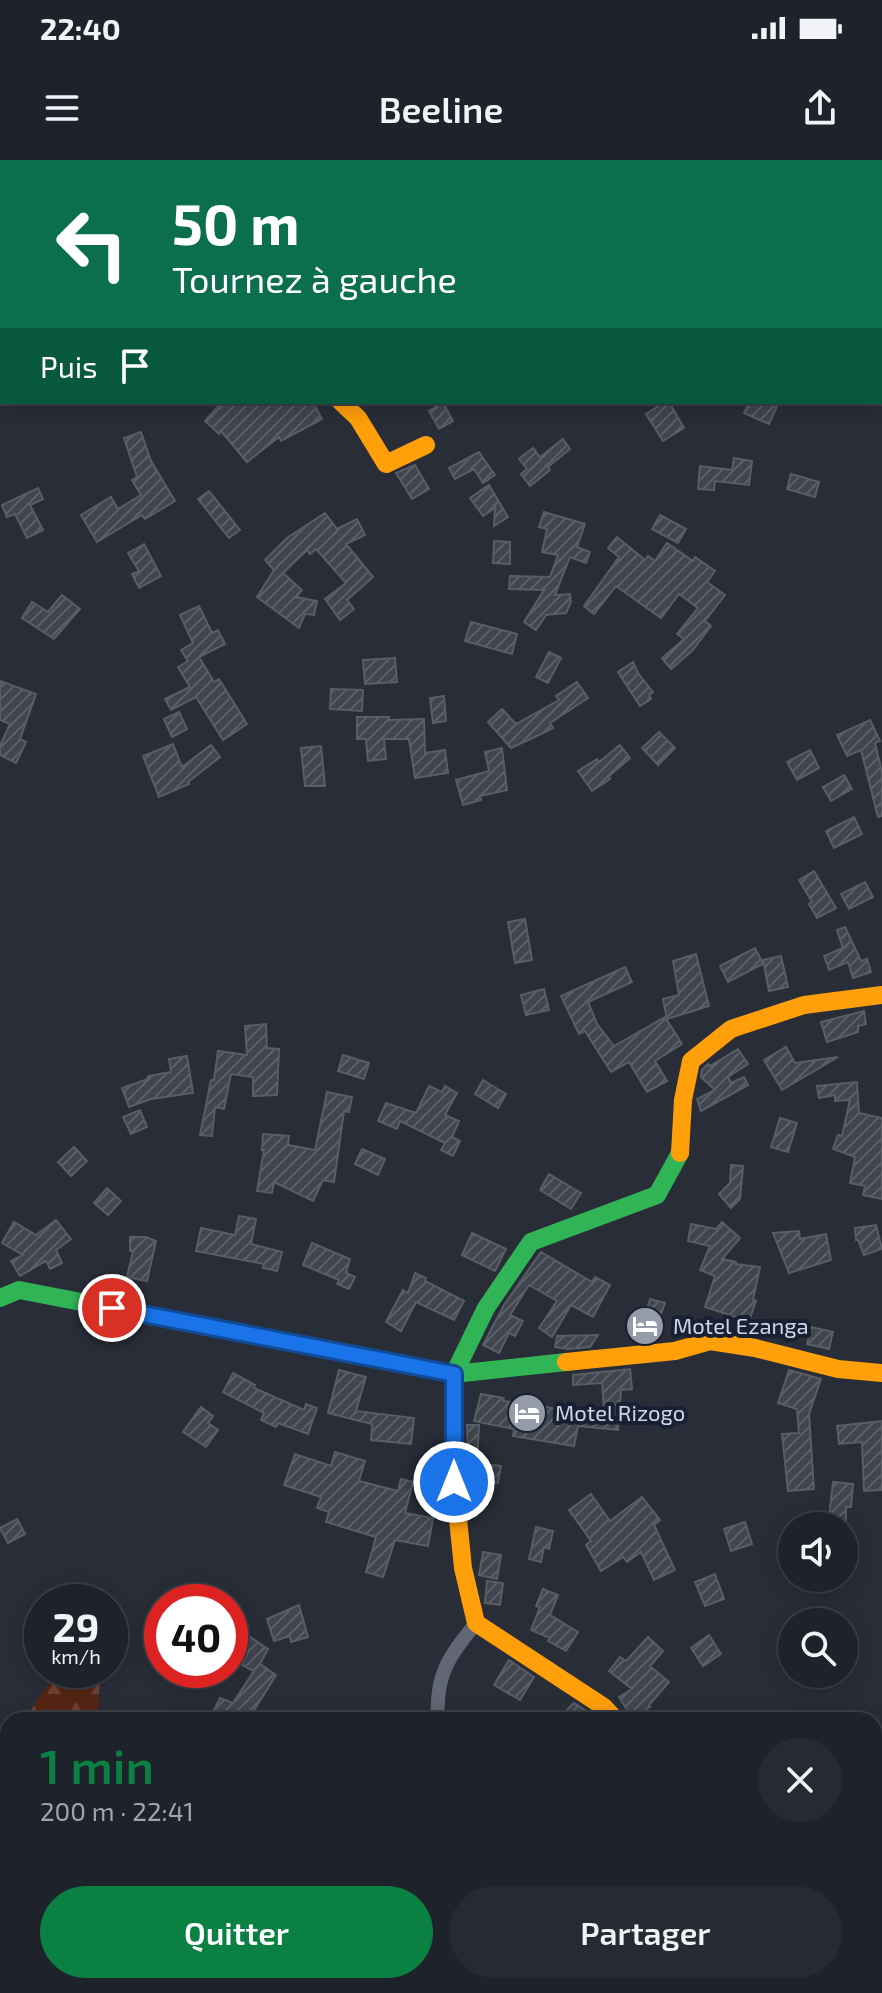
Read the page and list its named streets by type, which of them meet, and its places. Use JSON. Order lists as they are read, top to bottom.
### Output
{
  "places": {
    "hotel": ["Motel Ezanga", "Motel Rizogo"]
  },
  "page": {
    "status": "22:40",
    "header": "Beeline",
    "turn": ["50 m", "Tournez à gauche"],
    "then": "Puis",
    "speed": "29 km/h",
    "limit": "40",
    "heading": ["1 min", "200 m · 22:41"],
    "buttons": ["Quitter", "Partager"]
  }
}
